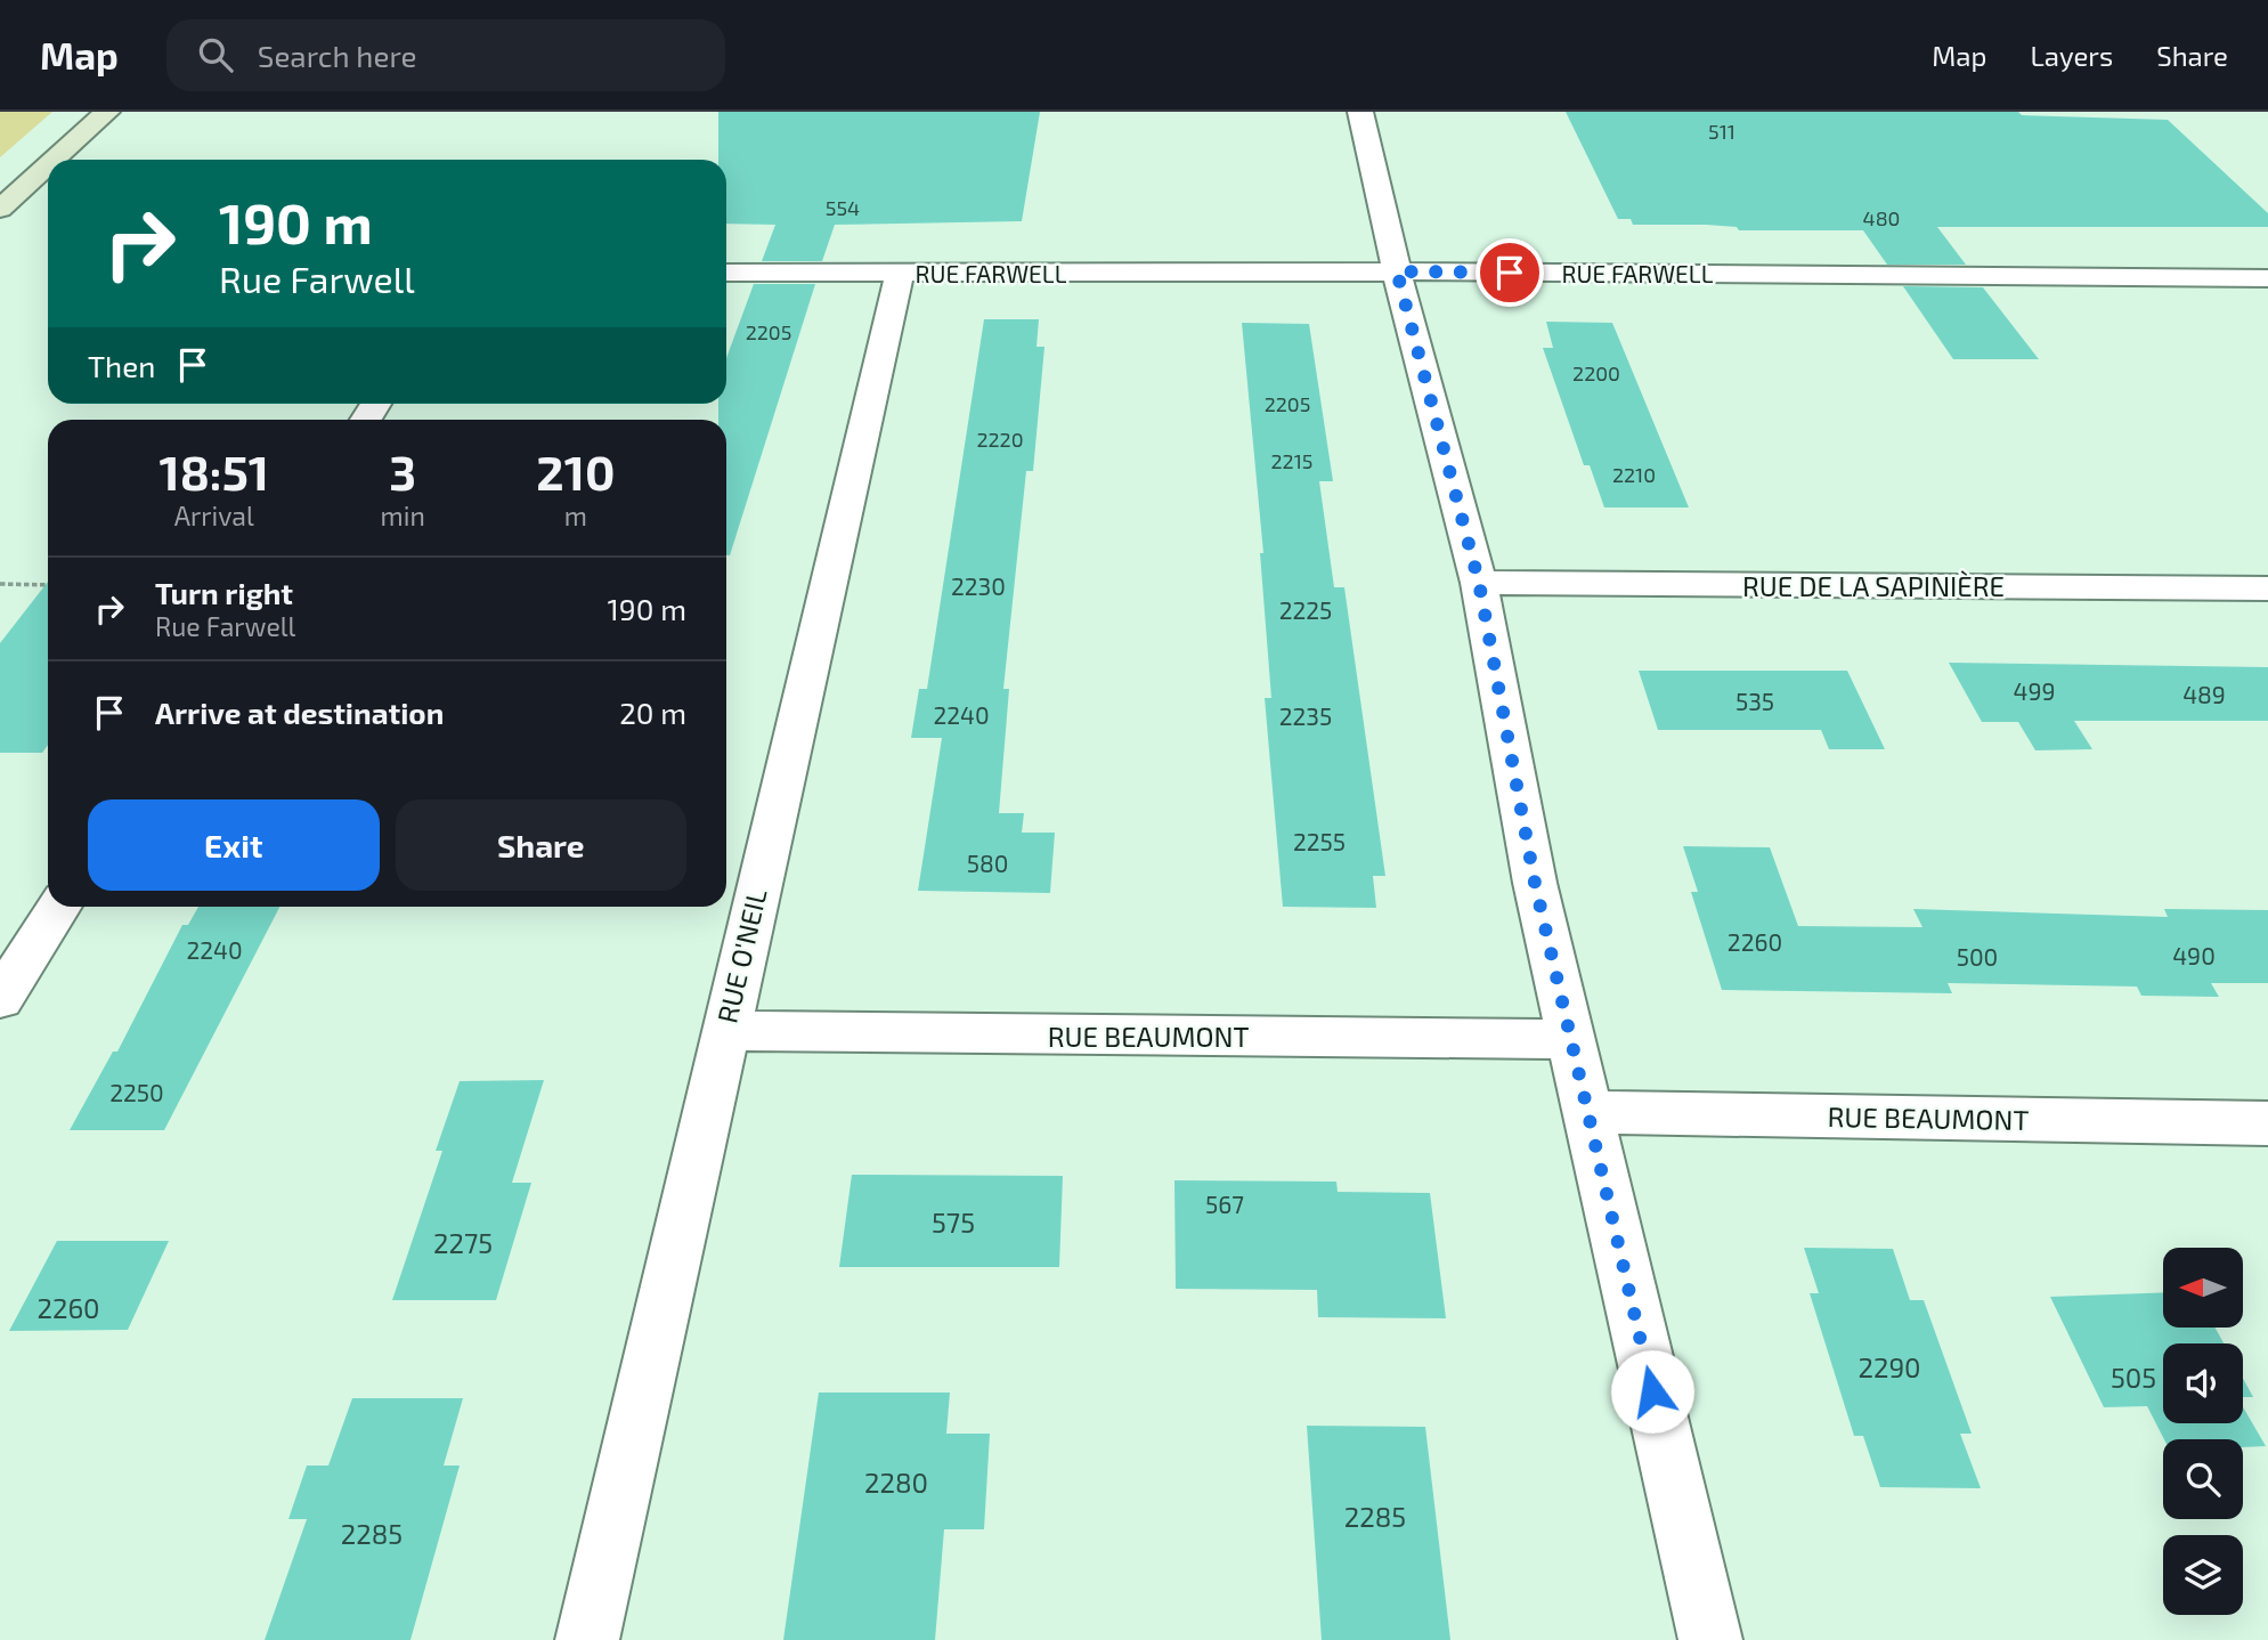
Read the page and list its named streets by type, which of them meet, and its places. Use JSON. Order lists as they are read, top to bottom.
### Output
{
  "streets": {
    "street": [
      "RUE FARWELL",
      "RUE DE LA SAPINIÈRE",
      "RUE O'NEIL",
      "RUE BEAUMONT"
    ]
  },
  "crossings": [
    ["RUE FARWELL", "RUE O'NEIL"],
    ["RUE O'NEIL", "RUE BEAUMONT"]
  ],
  "house_numbers": [
    "511",
    "554",
    "480",
    "2205",
    "2200",
    "2205",
    "2220",
    "2215",
    "2210",
    "2230",
    "2225",
    "499",
    "489",
    "535",
    "2240",
    "2235",
    "2255",
    "580",
    "2260",
    "2240",
    "490",
    "500",
    "2250",
    "567",
    "575",
    "2275",
    "2260",
    "2290",
    "505",
    "2280",
    "2285",
    "2285"
  ],
  "north": "left",
  "page": {
    "header": "Map",
    "search": "Search here",
    "nav": ["Map", "Layers", "Share"],
    "turn": ["190 m", "Rue Farwell"],
    "then": "Then",
    "eta": [
      "18:51",
      "Arrival",
      "3",
      "min",
      "210",
      "m"
    ],
    "list": [
      {
        "name": "Turn right",
        "note": "Rue Farwell",
        "value": "190 m"
      },
      {
        "name": "Arrive at destination",
        "value": "20 m"
      }
    ],
    "buttons": ["Exit", "Share"]
  }
}
